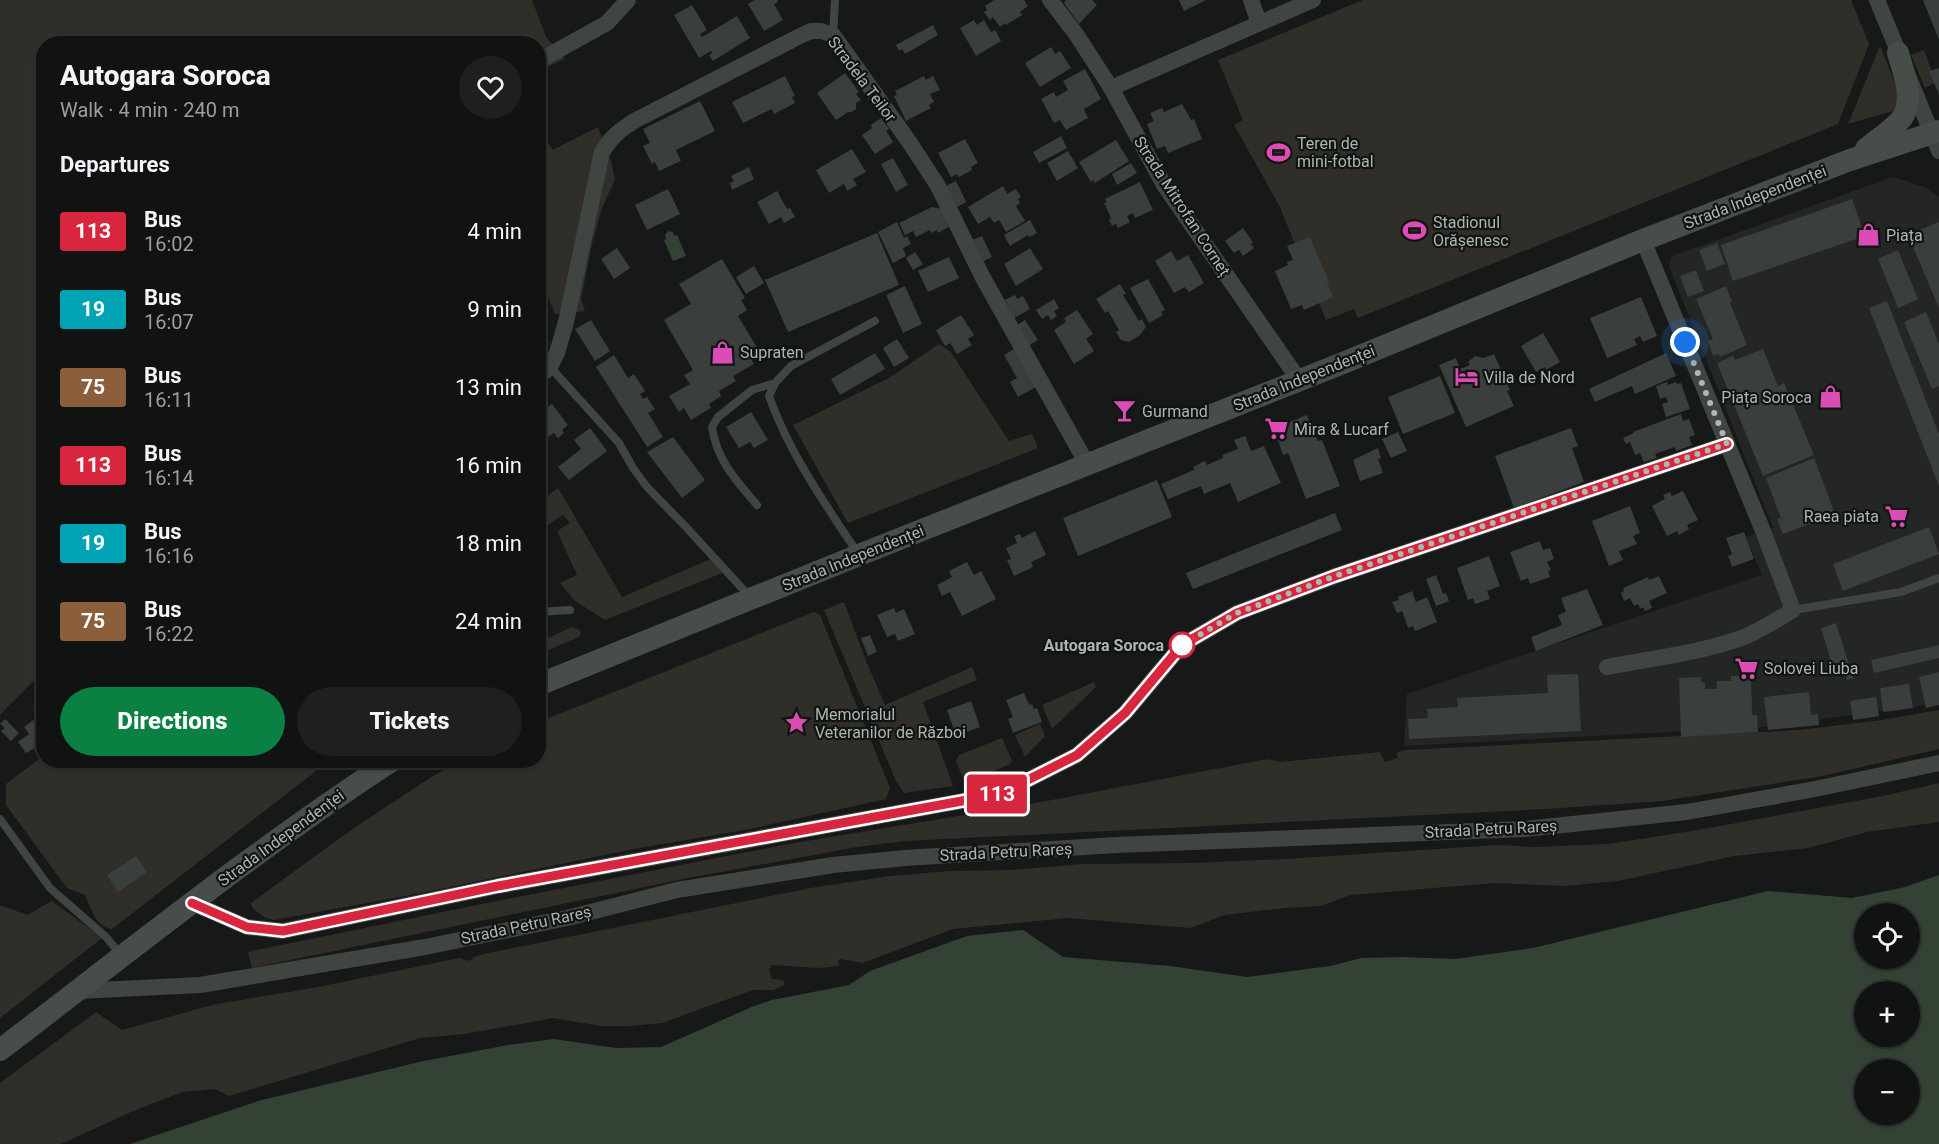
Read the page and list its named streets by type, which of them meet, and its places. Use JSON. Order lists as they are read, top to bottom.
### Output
{
  "streets": {
    "main road": ["Strada Independenței"],
    "street": ["Stradela Teilor", "Strada Mitrofan Corneț", "Strada Petru Rareș"]
  },
  "crossings": [
    ["Stradela Teilor", "Strada Independenței"],
    ["Strada Independenței", "Strada Mitrofan Corneț"],
    ["Strada Independenței", "Strada Petru Rareș"]
  ],
  "places": {
    "sports": ["Teren de mini-fotbal", "Stadionul Orășenesc"],
    "shop": ["Piața", "Supraten", "Piața Soroca"],
    "hotel": ["Villa de Nord"],
    "bar": ["Gurmand"],
    "supermarket": ["Mira & Lucarf", "Raea piata", "Solovei Liuba"],
    "other": ["Autogara Soroca"],
    "place": ["Memorialul Veteranilor de Război"]
  },
  "lines": ["bus line 113"],
  "page": {
    "on_map": "113",
    "heading": [
      ["Autogara Soroca", "Walk · 4 min · 240 m"],
      "Departures"
    ],
    "list": [
      {
        "mark": "113",
        "name": "Bus",
        "note": "16:02",
        "value": "4 min"
      },
      {
        "mark": "19",
        "name": "Bus",
        "note": "16:07",
        "value": "9 min"
      },
      {
        "mark": "75",
        "name": "Bus",
        "note": "16:11",
        "value": "13 min"
      },
      {
        "mark": "113",
        "name": "Bus",
        "note": "16:14",
        "value": "16 min"
      },
      {
        "mark": "19",
        "name": "Bus",
        "note": "16:16",
        "value": "18 min"
      },
      {
        "mark": "75",
        "name": "Bus",
        "note": "16:22",
        "value": "24 min"
      }
    ],
    "buttons": ["Directions", "Tickets"],
    "map_buttons": ["+", "−"]
  }
}
